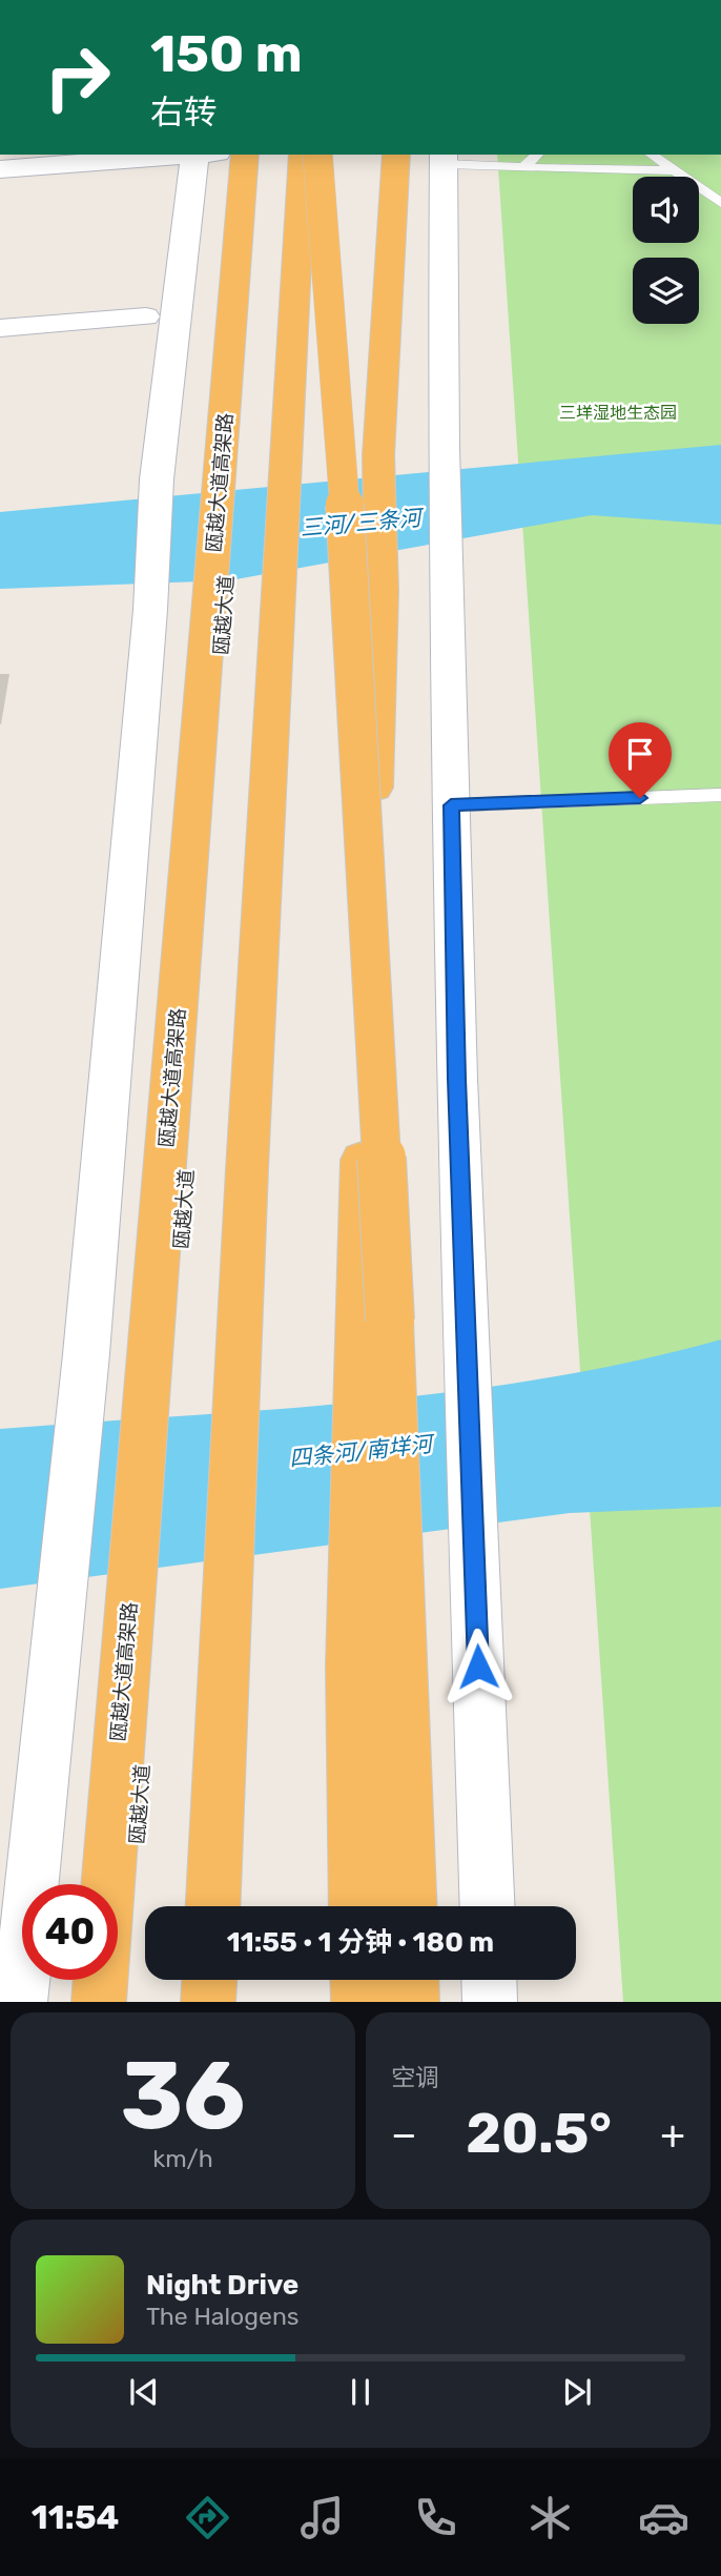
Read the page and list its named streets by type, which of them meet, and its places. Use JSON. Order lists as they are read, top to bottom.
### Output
{
  "streets": {
    "highway": ["瓯越大道高架路", "瓯越大道"]
  },
  "water": ["三河/三条河", "四条河/南垟河"],
  "parks": ["三垟湿地生态园"],
  "page": {
    "turn": ["150 m", "右转"],
    "limit": "40",
    "trip": "11:55 · 1 分钟 · 180 m",
    "tile": [
      ["36", "km/h"],
      "空调"
    ],
    "heat": ["−", "20.5°", "+"],
    "song": ["Night Drive", "The Halogens"],
    "tabs": "11:54"
  }
}
